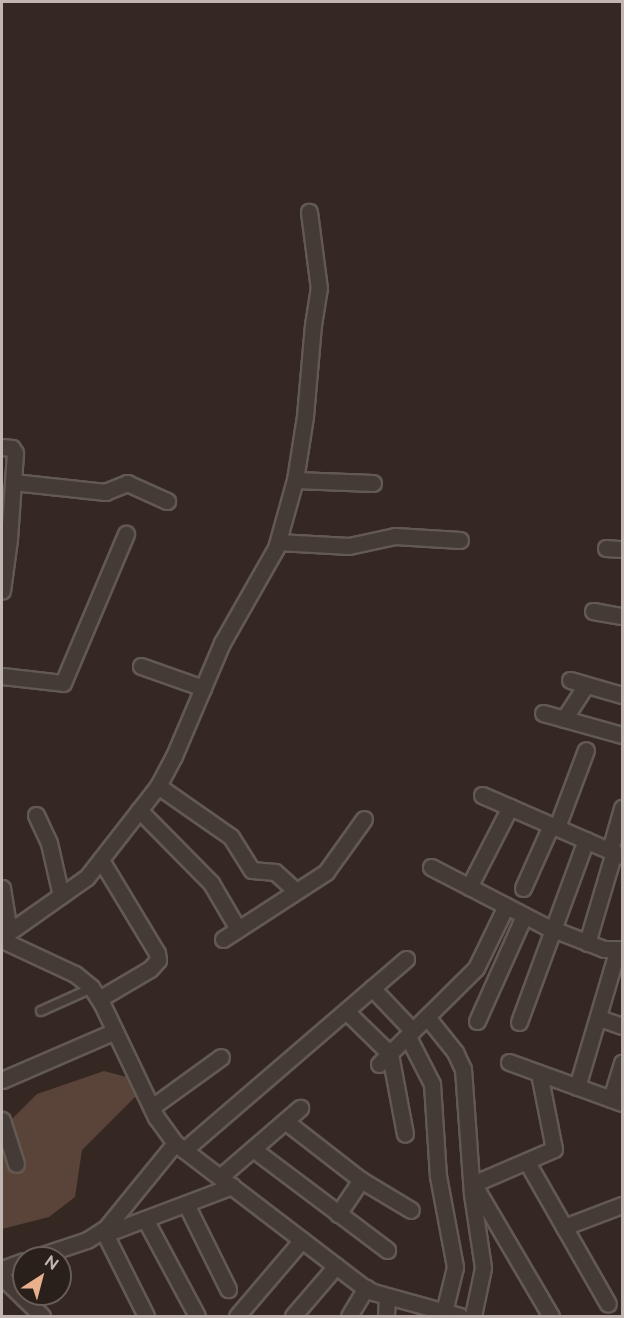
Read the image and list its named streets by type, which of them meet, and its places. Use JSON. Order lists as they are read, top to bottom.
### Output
{
  "north": "top right"
}
